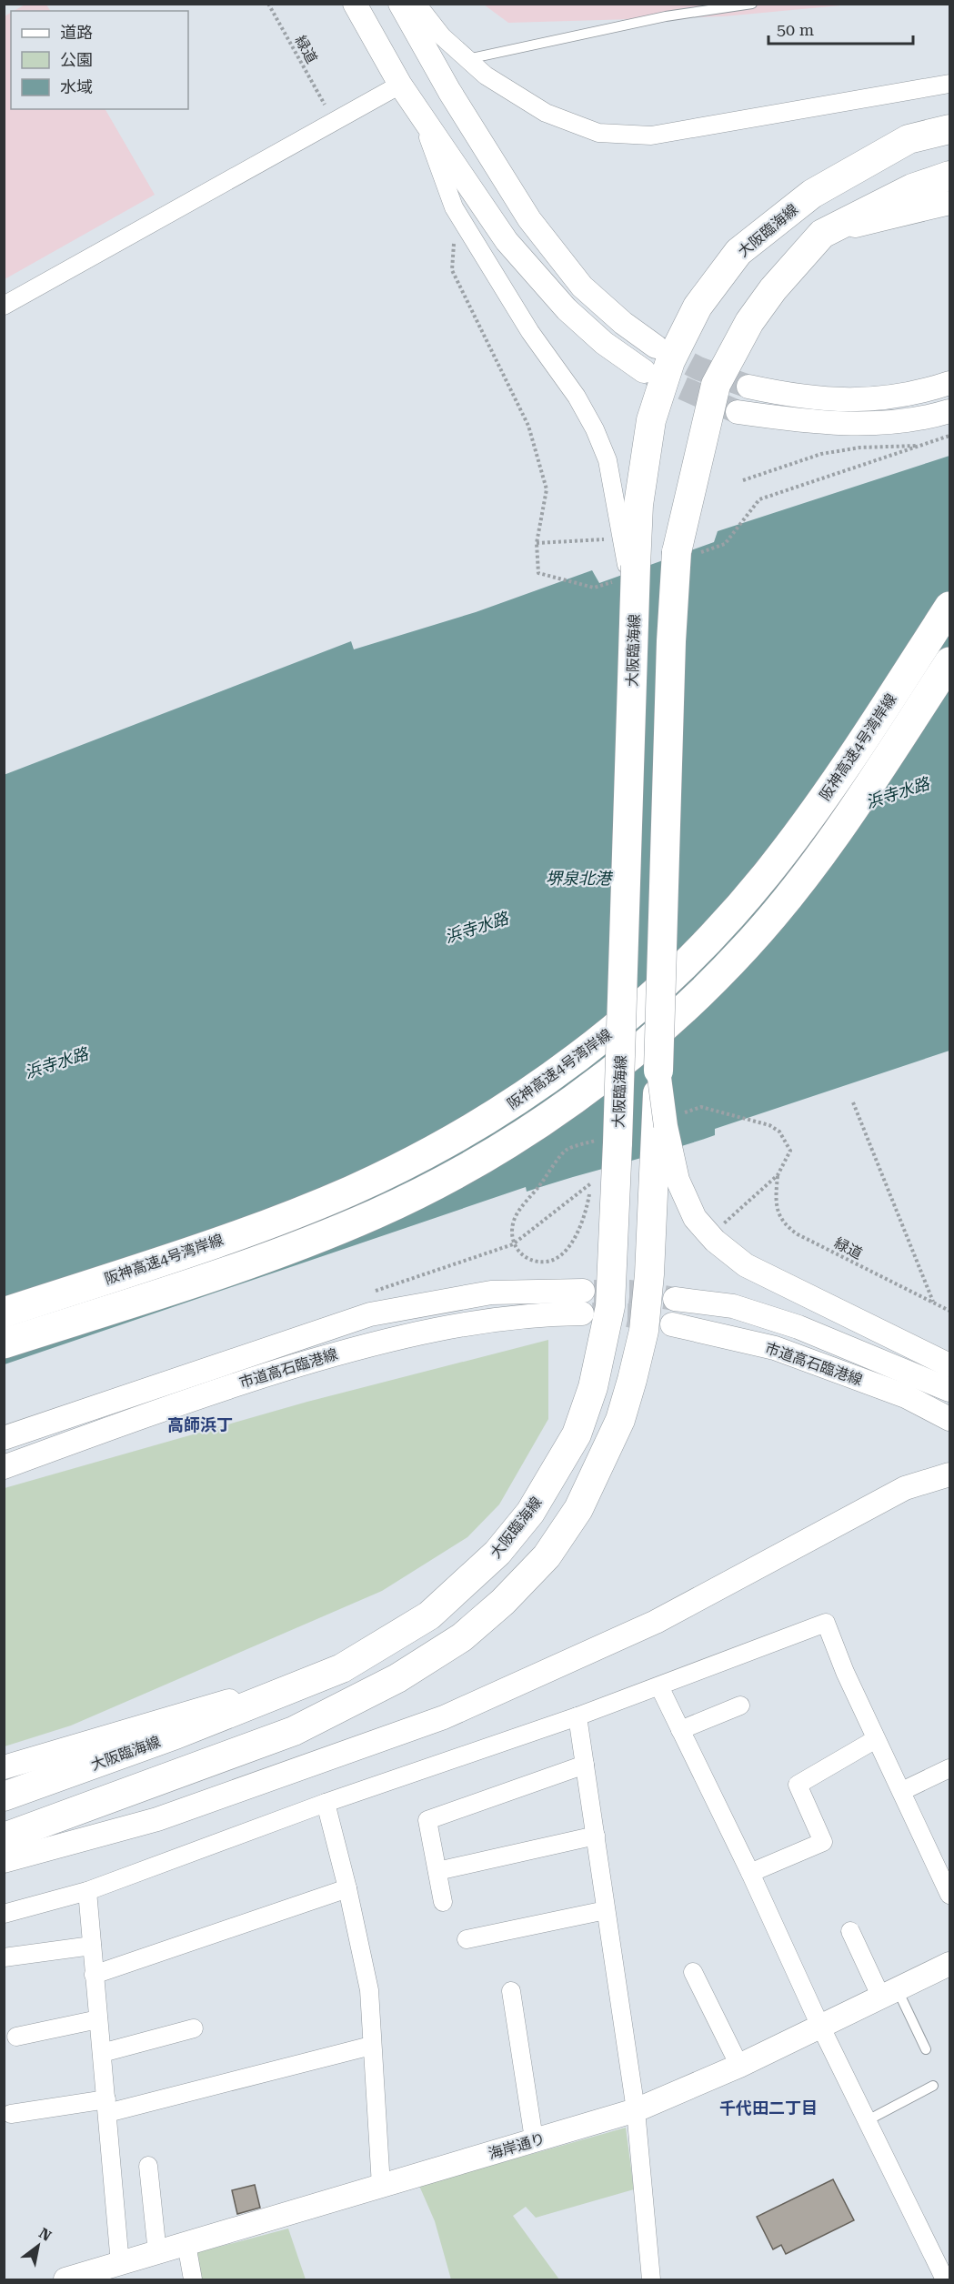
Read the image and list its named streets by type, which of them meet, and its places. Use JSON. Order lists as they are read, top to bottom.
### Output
{
  "streets": {
    "highway": ["阪神高速4号湾岸線"],
    "main road": ["大阪臨海線"],
    "street": ["市道高石臨港線", "海岸通り"],
    "path": ["緑道"]
  },
  "districts": ["高師浜丁", "千代田二丁目"],
  "water": ["浜寺水路", "堺泉北港"],
  "legend": ["道路", "公園", "水域"],
  "scale_bar": "50 m",
  "north": "top right"
}
